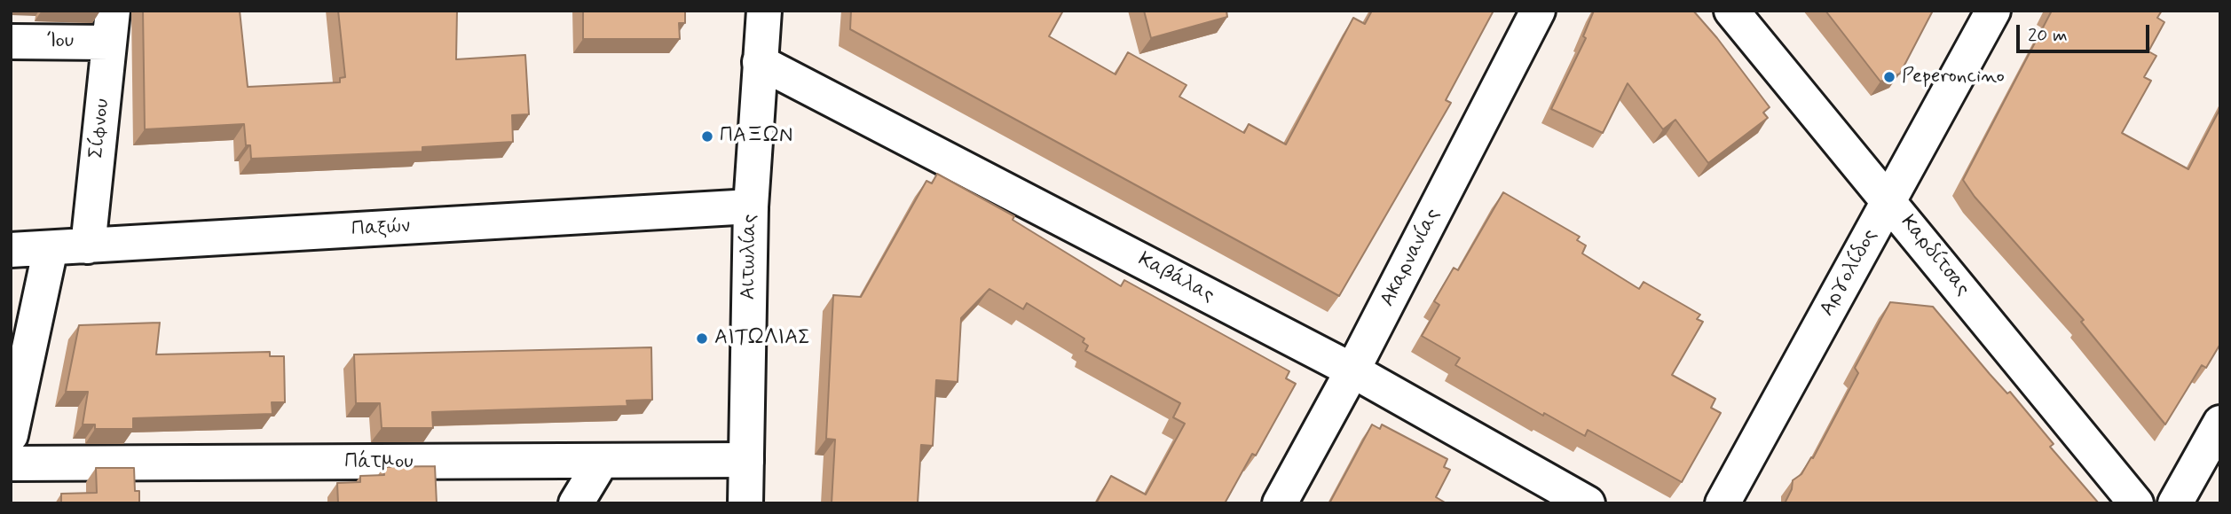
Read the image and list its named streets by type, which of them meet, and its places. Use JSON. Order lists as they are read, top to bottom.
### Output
{
  "streets": {
    "street": [
      "Ίου",
      "Σίφνου",
      "Παξών",
      "Καρδίτσας",
      "Αιτωλίας",
      "Ακαρνανίας",
      "Αργολίδος",
      "Καβάλας",
      "Πάτμου"
    ]
  },
  "crossings": [
    ["Ίου", "Σίφνου"],
    ["Σίφνου", "Παξών"],
    ["Παξών", "Αιτωλίας"],
    ["Καρδίτσας", "Αργολίδος"],
    ["Αιτωλίας", "Καβάλας"],
    ["Αιτωλίας", "Πάτμου"],
    ["Ακαρνανίας", "Καβάλας"]
  ],
  "places": ["Peperoncino", "ΠΑΞΩΝ", "ΑΙΤΩΛΙΑΣ"],
  "scale_bar": "20 m"
}
